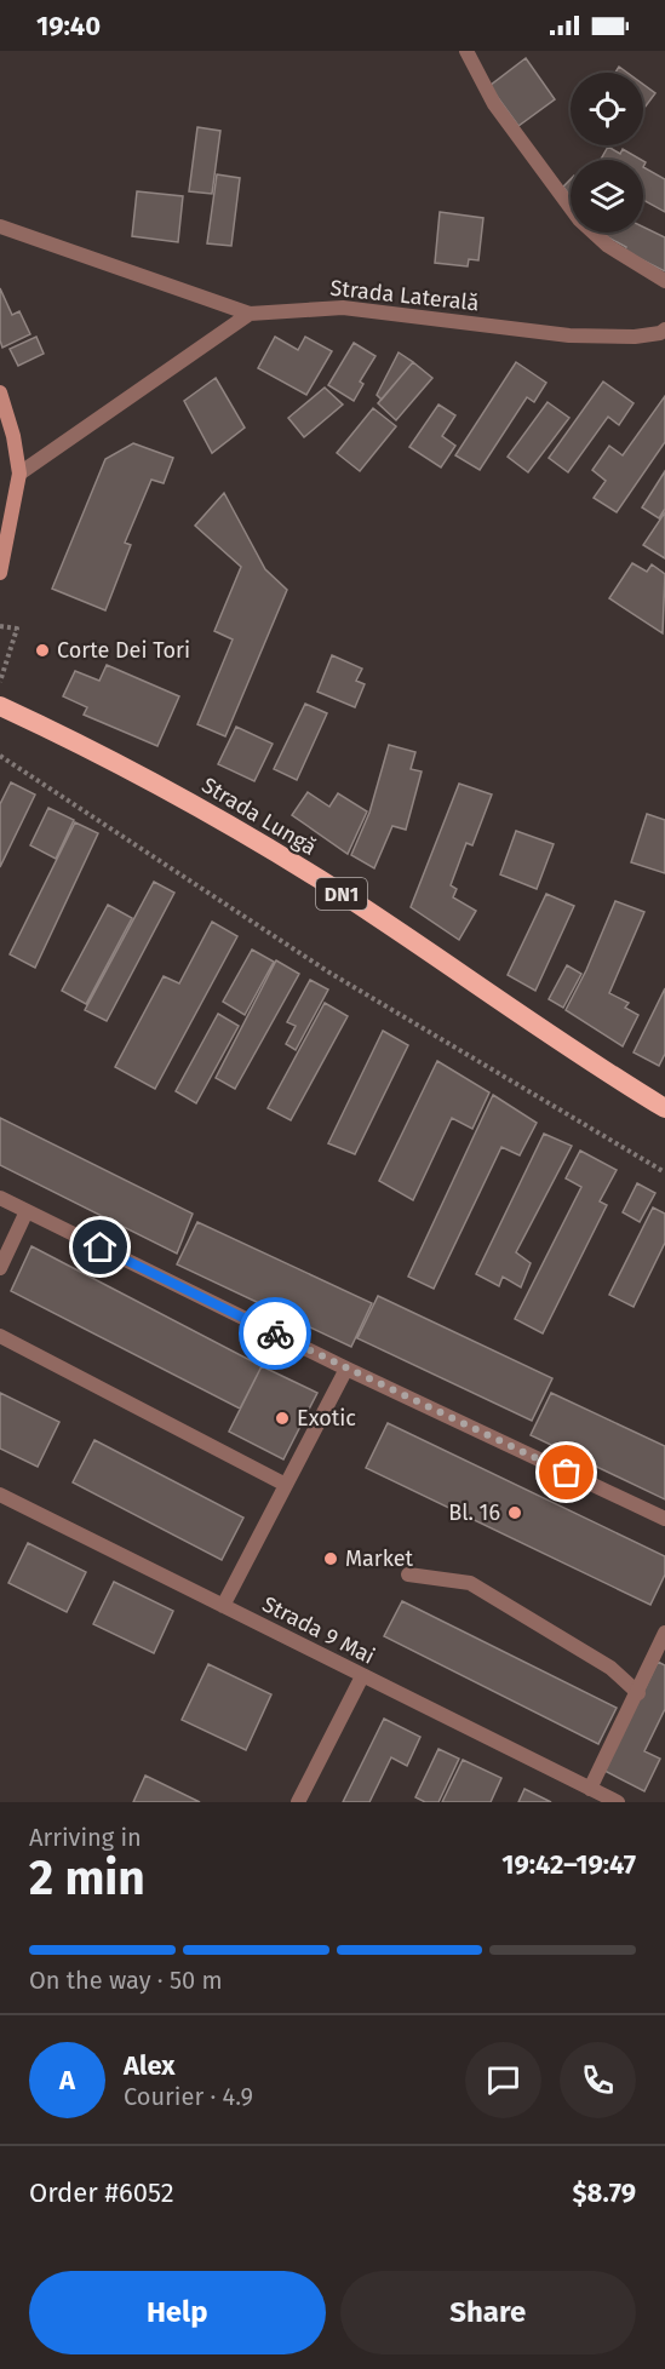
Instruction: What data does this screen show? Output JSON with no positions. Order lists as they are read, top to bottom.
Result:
{
  "streets": {
    "highway": ["Strada Lungă", "DN1"],
    "street": ["Strada Laterală", "Strada 9 Mai"]
  },
  "places": [
    "Corte Dei Tori",
    "Exotic",
    "Bl. 16",
    "Market"
  ],
  "page": {
    "status": "19:40",
    "heading": ["2 min", "Arriving in", "19:42–19:47"],
    "panel": [
      "Alex",
      "Courier · 4.9",
      "Order #6052",
      "$8.79"
    ],
    "bar": "On the way · 50 m",
    "round": "A",
    "buttons": ["Help", "Share"]
  }
}
